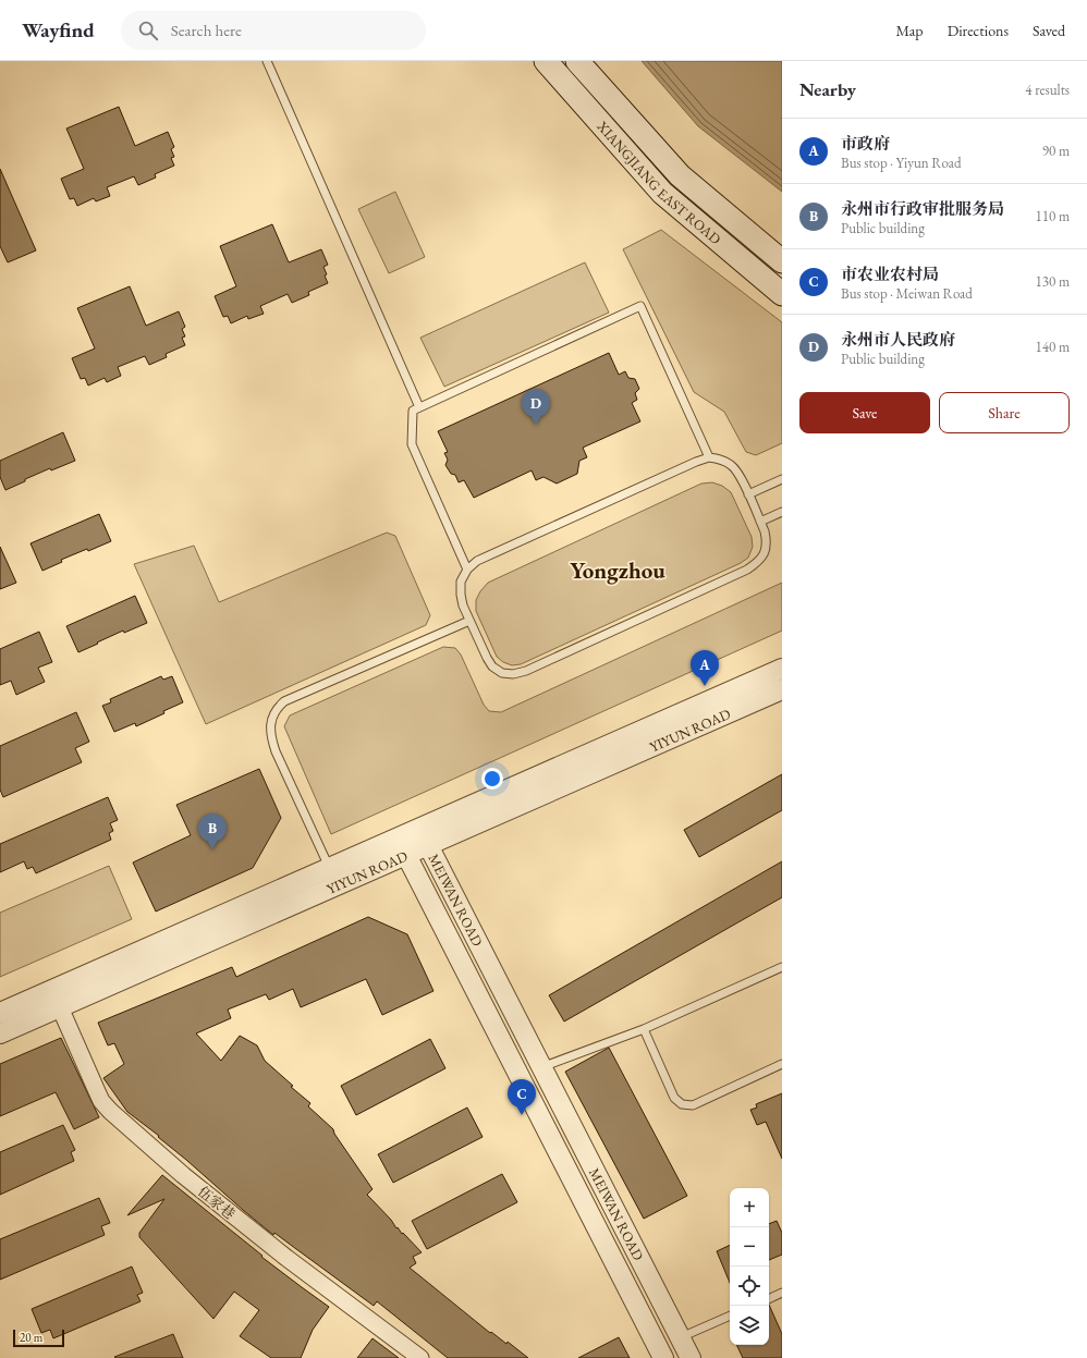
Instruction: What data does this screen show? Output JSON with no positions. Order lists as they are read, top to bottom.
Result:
{
  "streets": {
    "main road": ["XIANGJIANG EAST ROAD"],
    "street": ["YIYUN ROAD", "MEIWAN ROAD", "伍家巷"]
  },
  "crossings": [
    ["YIYUN ROAD", "MEIWAN ROAD"],
    ["YIYUN ROAD", "伍家巷"]
  ],
  "districts": ["Yongzhou"],
  "scale_bar": "20 m",
  "page": {
    "header": "Wayfind",
    "search": "Search here",
    "nav": ["Map", "Directions", "Saved"],
    "heading": ["Nearby", "4 results"],
    "list": [
      {
        "mark": "A",
        "name": "市政府",
        "note": "Bus stop · Yiyun Road",
        "value": "90 m"
      },
      {
        "mark": "B",
        "name": "永州市行政审批服务局",
        "note": "Public building",
        "value": "110 m"
      },
      {
        "mark": "C",
        "name": "市农业农村局",
        "note": "Bus stop · Meiwan Road",
        "value": "130 m"
      },
      {
        "mark": "D",
        "name": "永州市人民政府",
        "note": "Public building",
        "value": "140 m"
      }
    ],
    "buttons": ["Save", "Share"],
    "pins": [
      "D",
      "A",
      "B",
      "C"
    ],
    "map_buttons": ["+", "−"],
    "scale": "20 m"
  }
}
